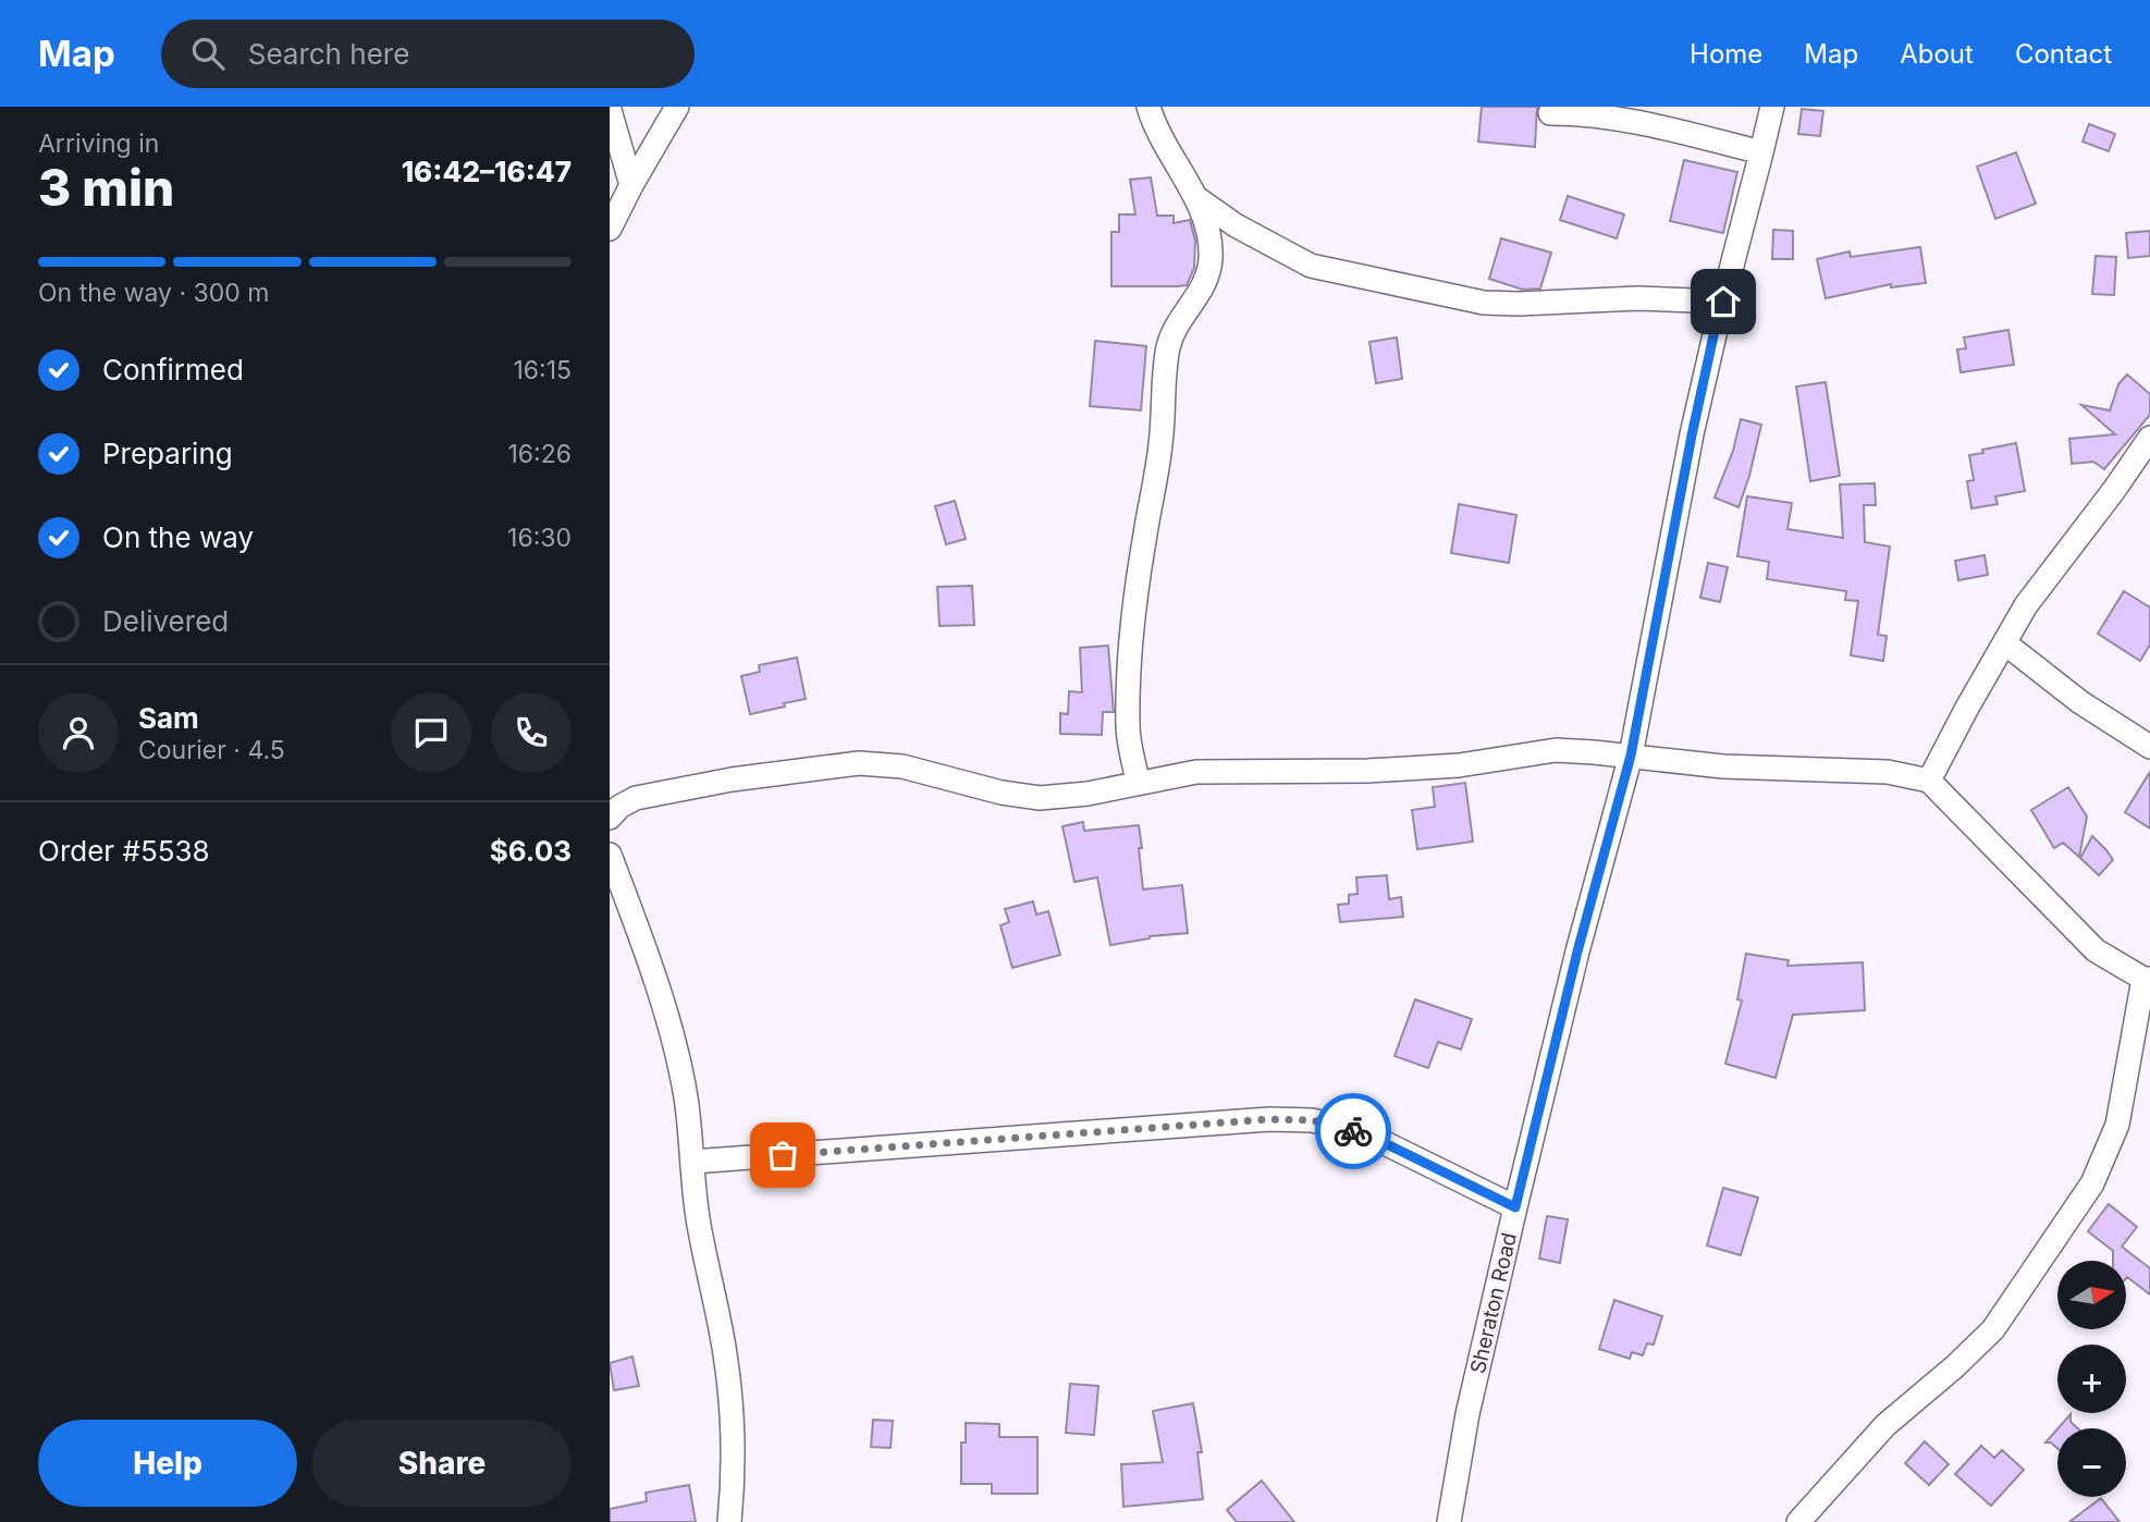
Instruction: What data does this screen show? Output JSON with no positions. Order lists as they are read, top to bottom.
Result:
{
  "streets": {
    "street": ["Sheraton Road"]
  },
  "north": "right",
  "page": {
    "header": "Map",
    "search": "Search here",
    "nav": [
      "Home",
      "Map",
      "About",
      "Contact"
    ],
    "heading": ["3 min", "Arriving in", "16:42–16:47"],
    "panel": [
      "Sam",
      "Courier · 4.5",
      "Order #5538",
      "$6.03"
    ],
    "bar": "On the way · 300 m",
    "list": [
      ["Confirmed", "16:15"],
      ["Preparing", "16:26"],
      ["On the way", "16:30"],
      "Delivered"
    ],
    "map_buttons": ["+", "−"],
    "buttons": ["Help", "Share"]
  }
}
